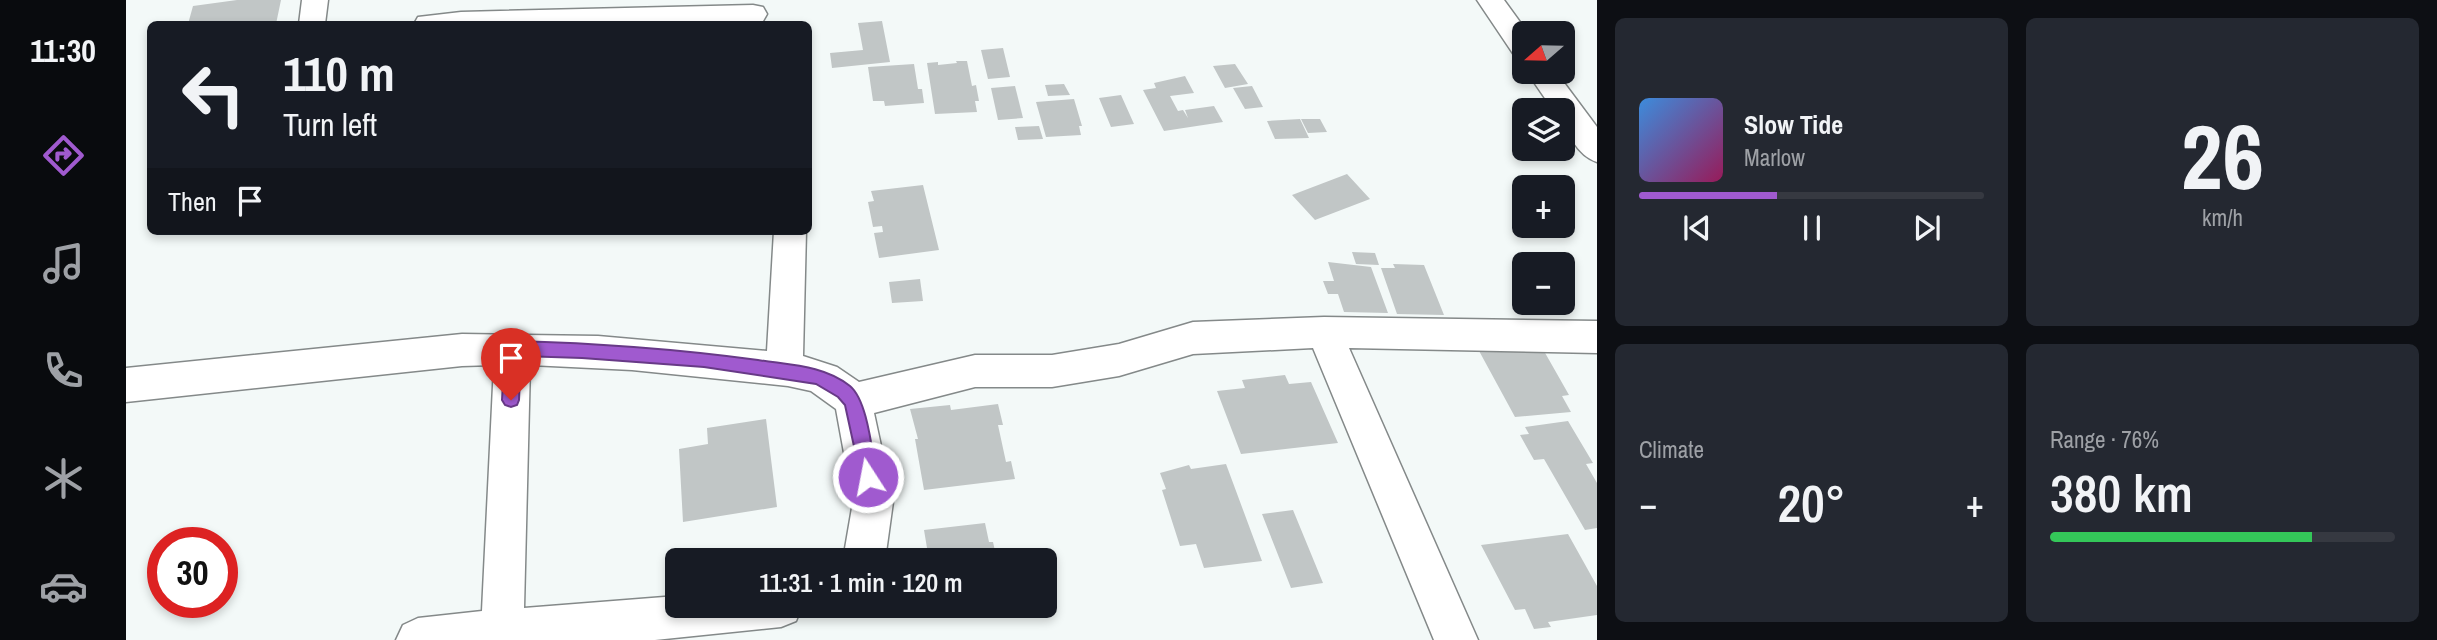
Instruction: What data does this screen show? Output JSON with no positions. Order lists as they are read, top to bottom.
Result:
{
  "north": "left",
  "page": {
    "tabs": "11:30",
    "tile": [
      ["26", "km/h"],
      "Climate",
      ["Range · 76%", "380 km"]
    ],
    "map_buttons": ["+", "−"],
    "turn": ["110 m", "Turn left"],
    "song": ["Slow Tide", "Marlow"],
    "then": "Then",
    "heat": ["−", "20°", "+"],
    "limit": "30",
    "trip": "11:31 · 1 min · 120 m"
  }
}
